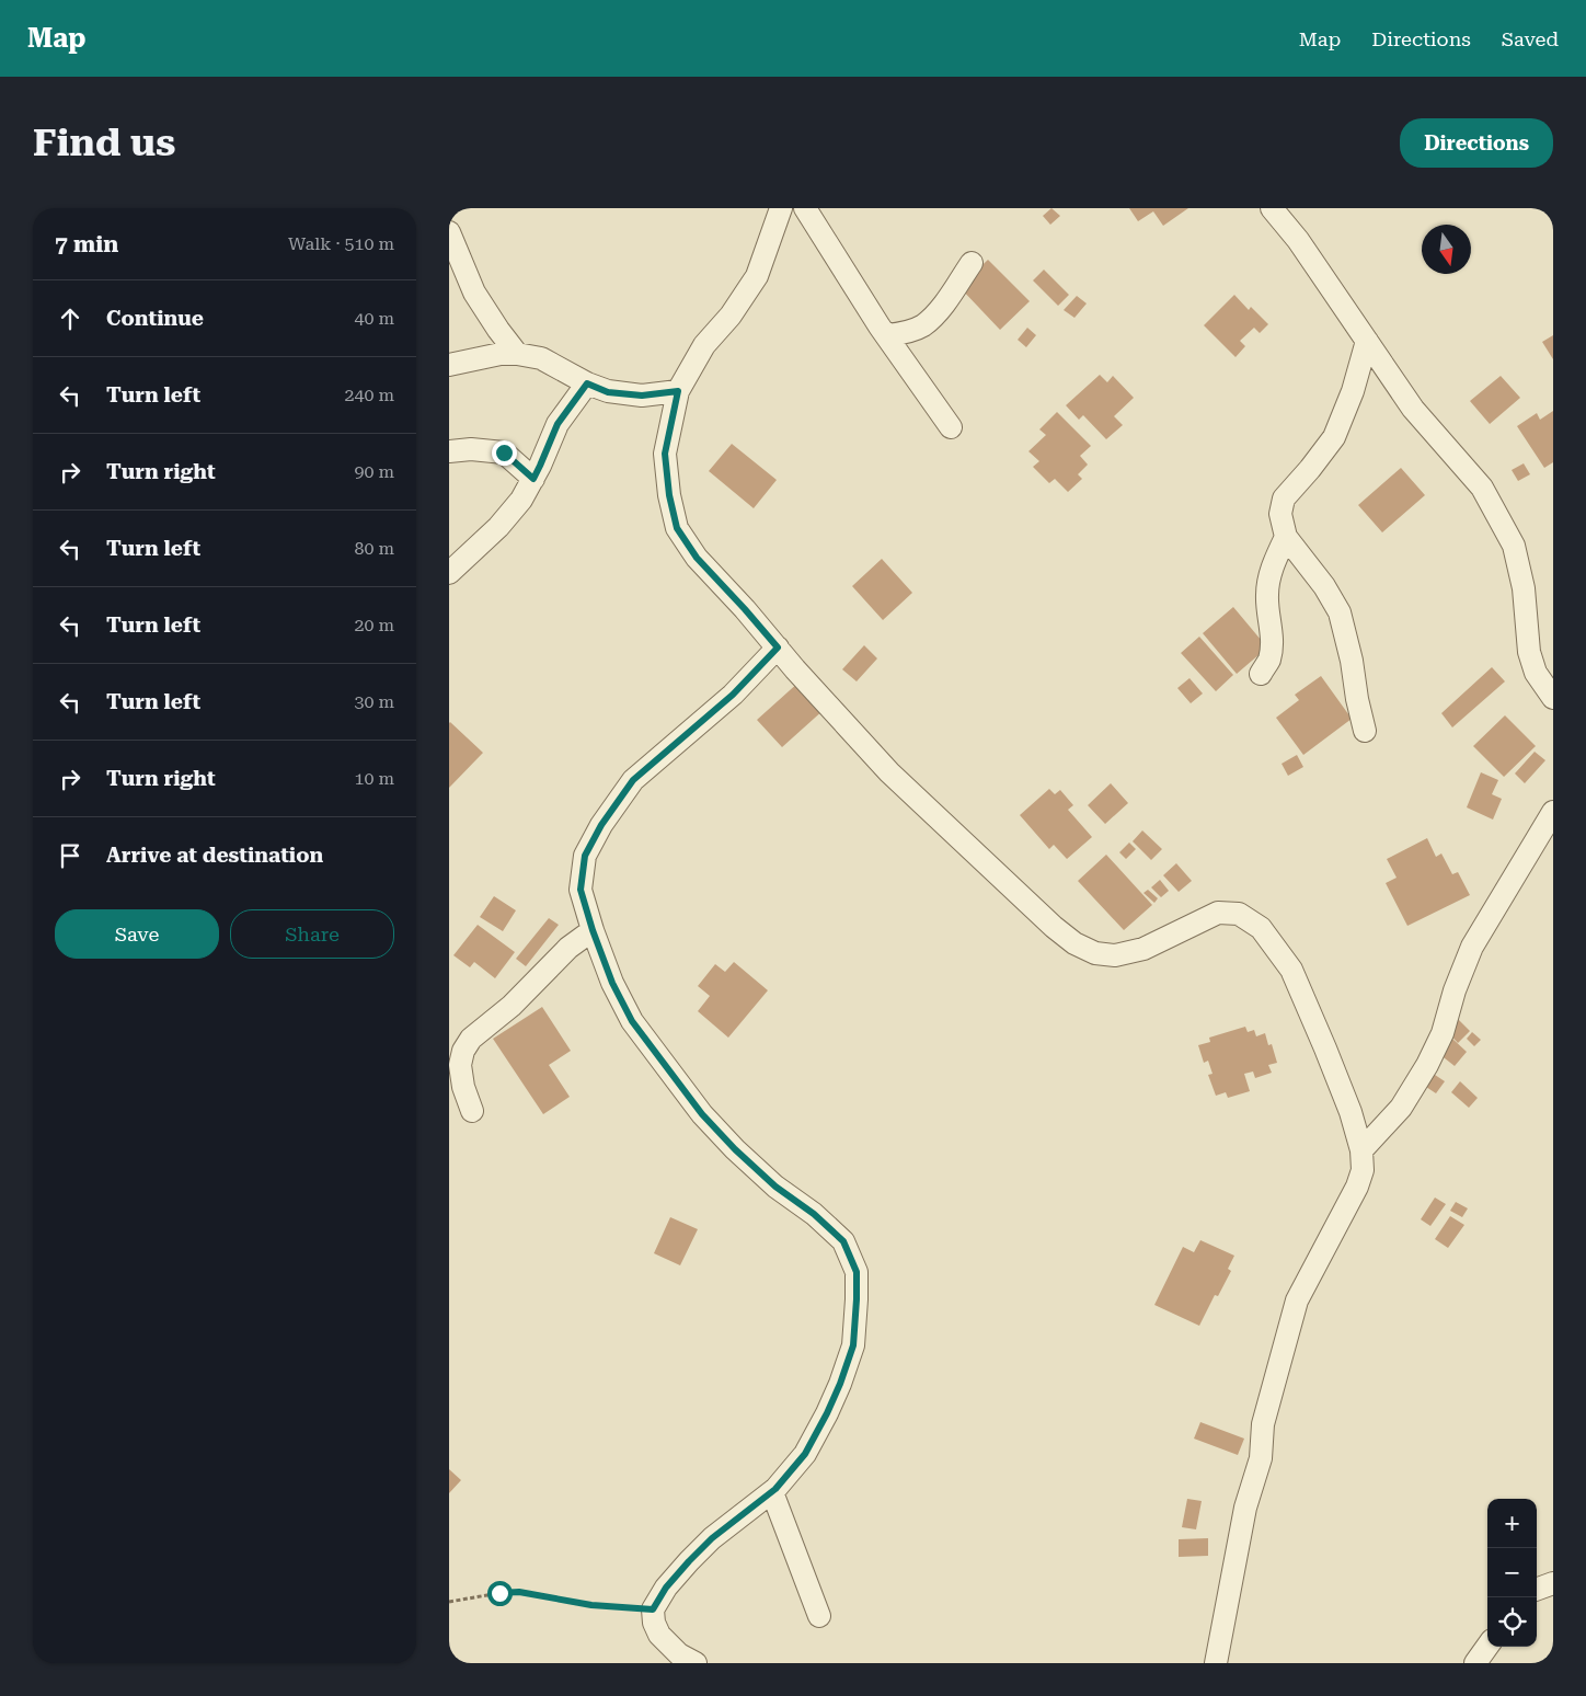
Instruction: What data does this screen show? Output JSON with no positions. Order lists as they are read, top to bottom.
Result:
{
  "north": "bottom",
  "page": {
    "header": "Map",
    "nav": ["Map", "Directions", "Saved"],
    "buttons": [
      "Directions",
      ["Save", "Share"]
    ],
    "title": "Find us",
    "heading": ["7 min", "Walk · 510 m"],
    "list": [
      ["Continue", "40 m"],
      ["Turn left", "240 m"],
      ["Turn right", "90 m"],
      ["Turn left", "80 m"],
      ["Turn left", "20 m"],
      ["Turn left", "30 m"],
      ["Turn right", "10 m"],
      "Arrive at destination"
    ],
    "map_buttons": ["+", "−"]
  }
}
